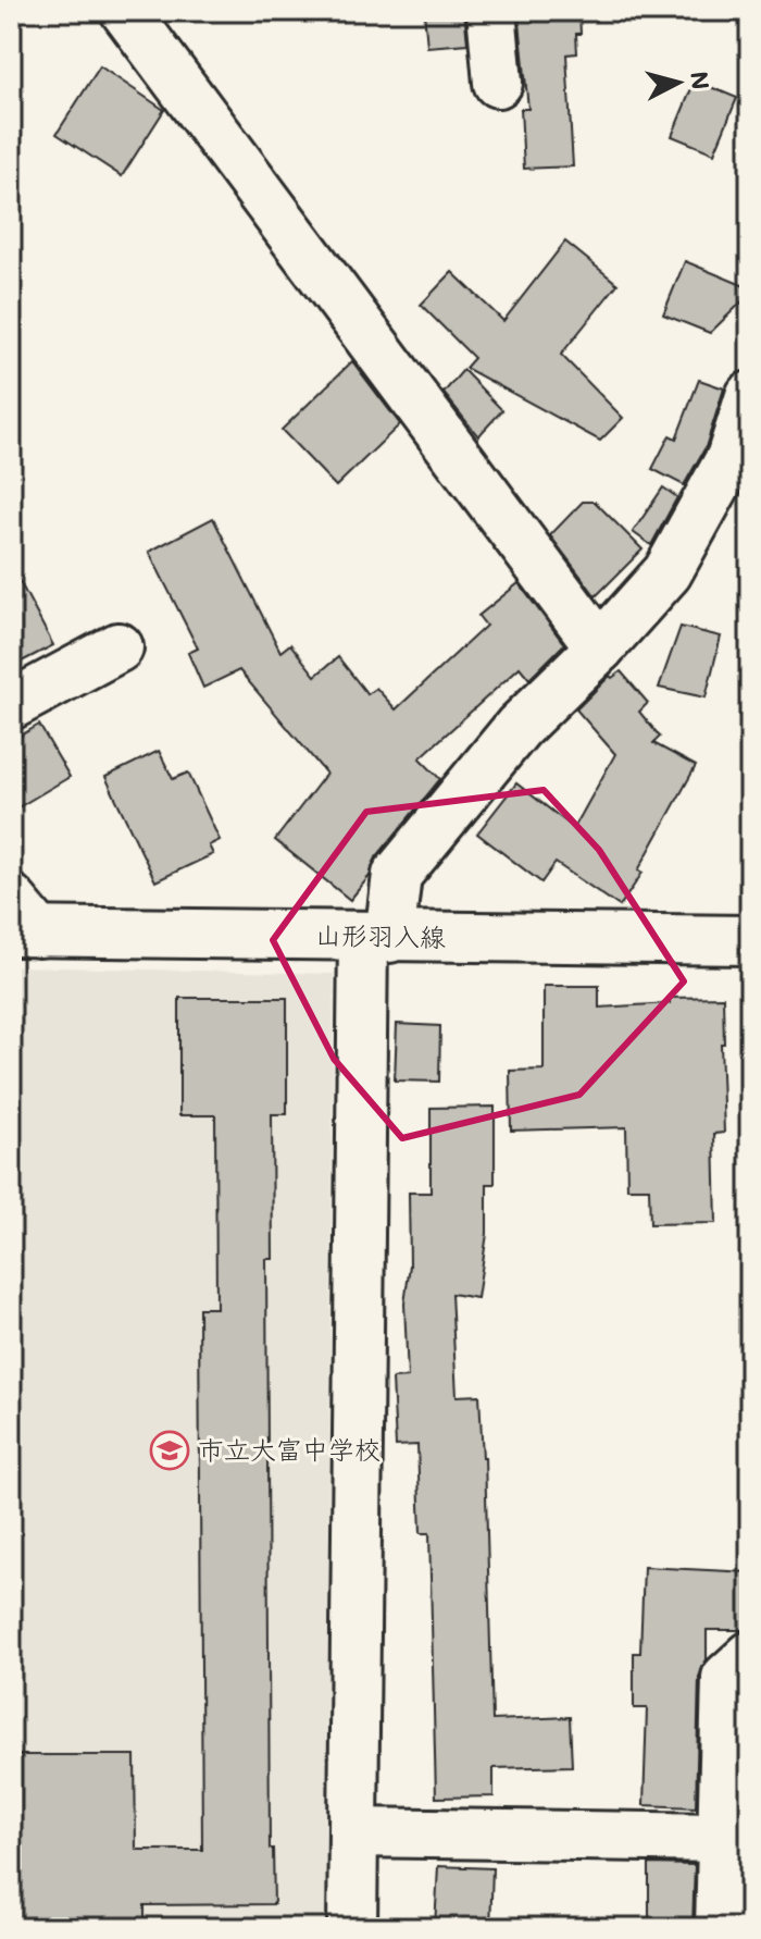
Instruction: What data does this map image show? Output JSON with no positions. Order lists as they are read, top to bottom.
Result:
{
  "streets": {
    "main road": ["山形羽入線"]
  },
  "places": {
    "school or university": ["市立大富中学校"]
  },
  "north": "right"
}
